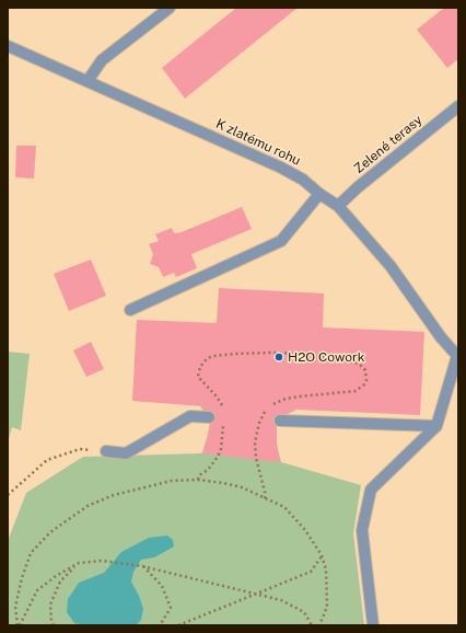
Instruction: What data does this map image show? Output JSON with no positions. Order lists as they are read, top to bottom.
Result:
{
  "streets": {
    "street": ["K zlatému rohu", "Zelené terasy"]
  },
  "crossings": [
    ["K zlatému rohu", "Zelené terasy"]
  ],
  "places": ["H2O Cowork"]
}
